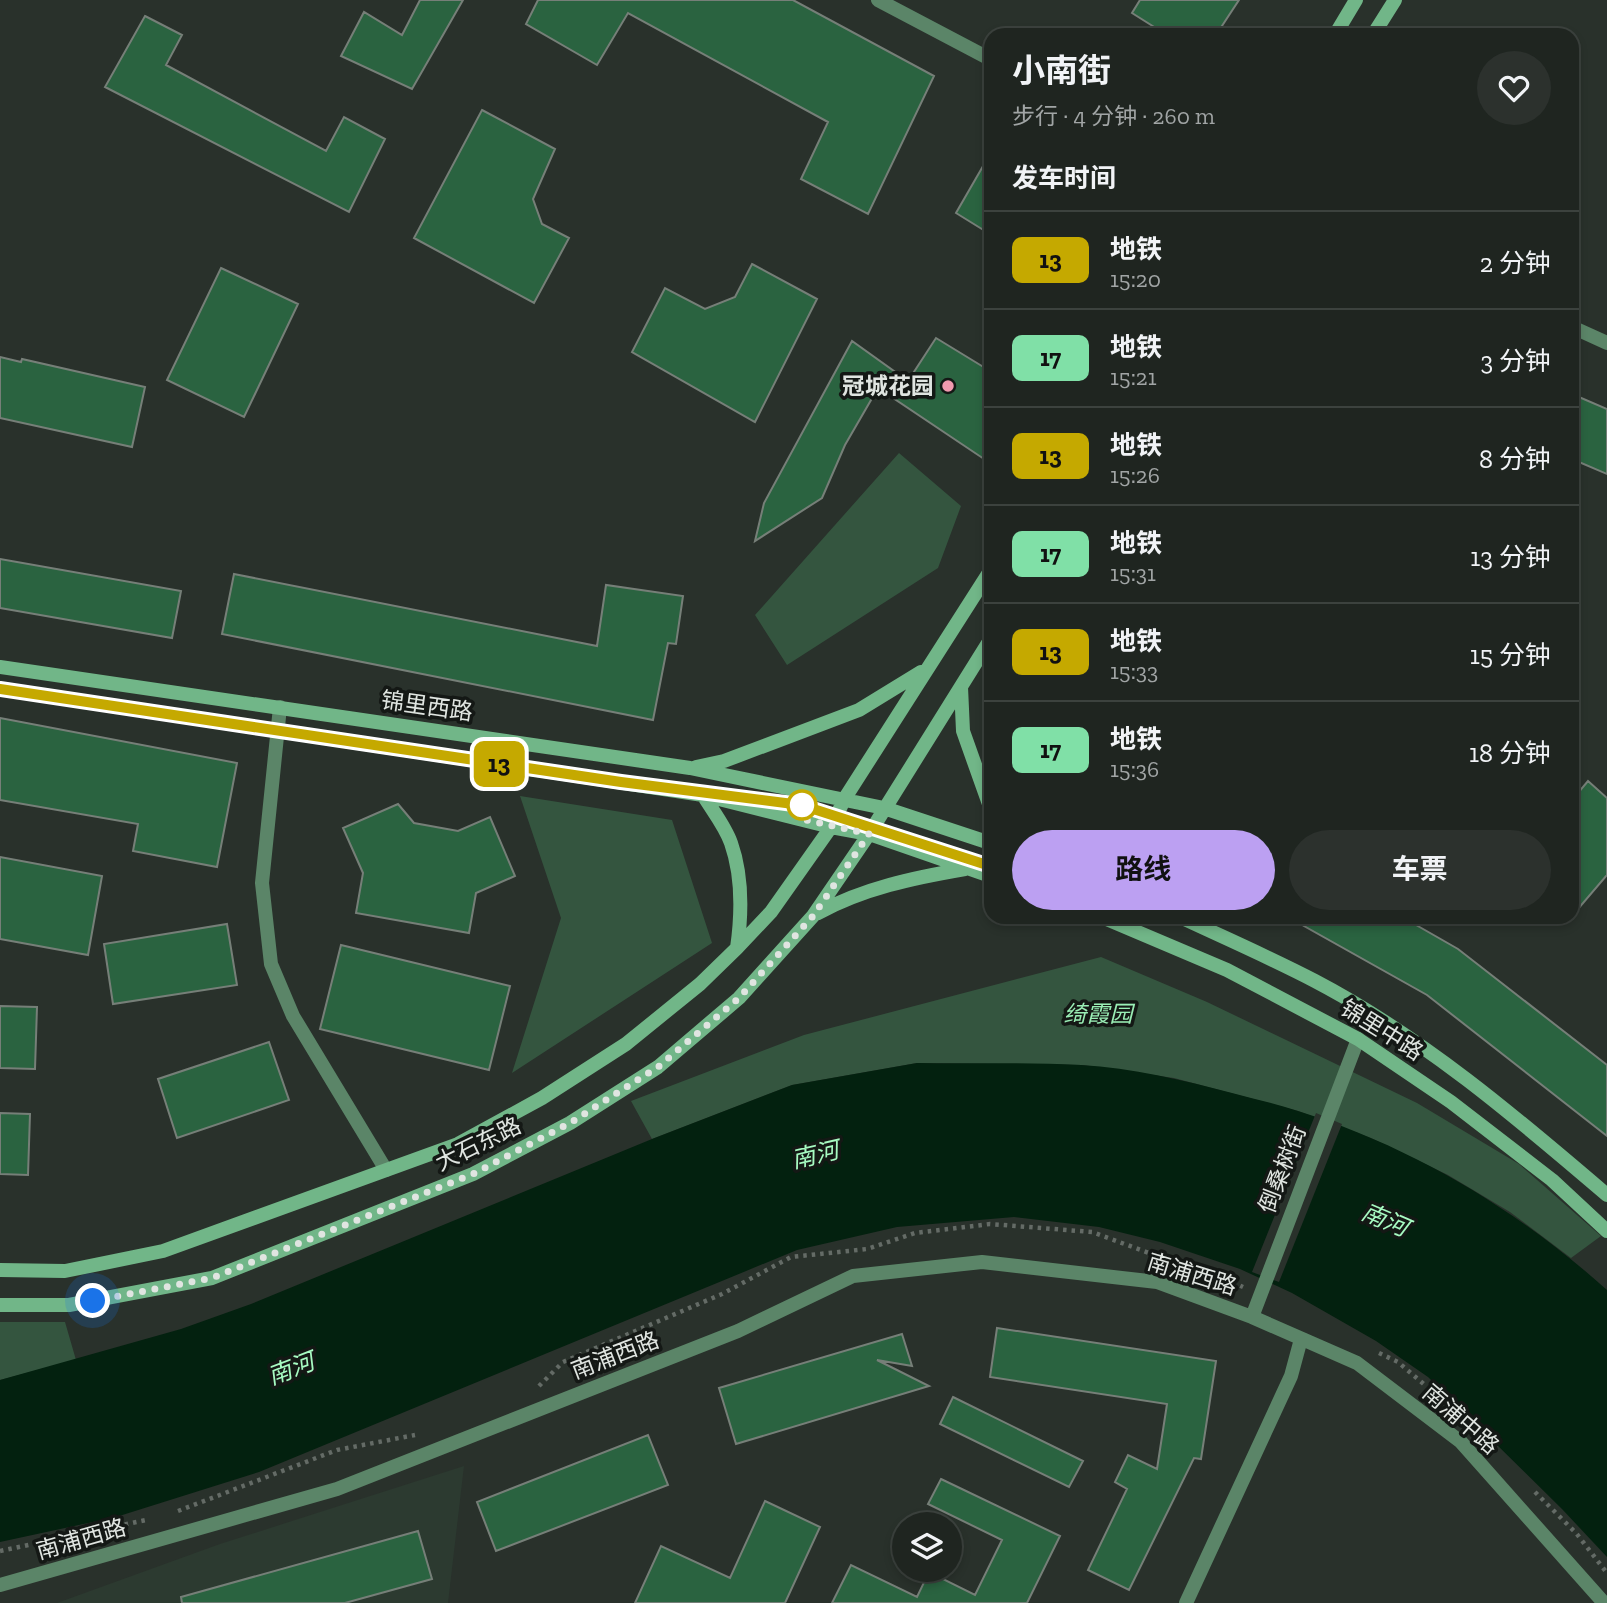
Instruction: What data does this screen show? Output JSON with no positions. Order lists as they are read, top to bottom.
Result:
{
  "streets": {
    "main road": ["锦里西路", "锦里中路", "大石东路"],
    "street": ["倒桑树街", "南浦西路", "南浦中路"]
  },
  "crossings": [
    ["锦里西路", "大石东路"],
    ["锦里中路", "倒桑树街"],
    ["倒桑树街", "南浦西路"],
    ["倒桑树街", "南浦中路"],
    ["南浦西路", "南浦中路"]
  ],
  "water": ["南河"],
  "parks": ["绮霞园"],
  "places": ["冠城花园"],
  "lines": ["metro line 13"],
  "page": {
    "on_map": "13",
    "heading": [
      ["小南街", "步行 · 4 分钟 · 260 m"],
      "发车时间"
    ],
    "list": [
      {
        "mark": "13",
        "name": "地铁",
        "note": "15:20",
        "value": "2 分钟"
      },
      {
        "mark": "17",
        "name": "地铁",
        "note": "15:21",
        "value": "3 分钟"
      },
      {
        "mark": "13",
        "name": "地铁",
        "note": "15:26",
        "value": "8 分钟"
      },
      {
        "mark": "17",
        "name": "地铁",
        "note": "15:31",
        "value": "13 分钟"
      },
      {
        "mark": "13",
        "name": "地铁",
        "note": "15:33",
        "value": "15 分钟"
      },
      {
        "mark": "17",
        "name": "地铁",
        "note": "15:36",
        "value": "18 分钟"
      }
    ],
    "buttons": ["路线", "车票"]
  }
}
